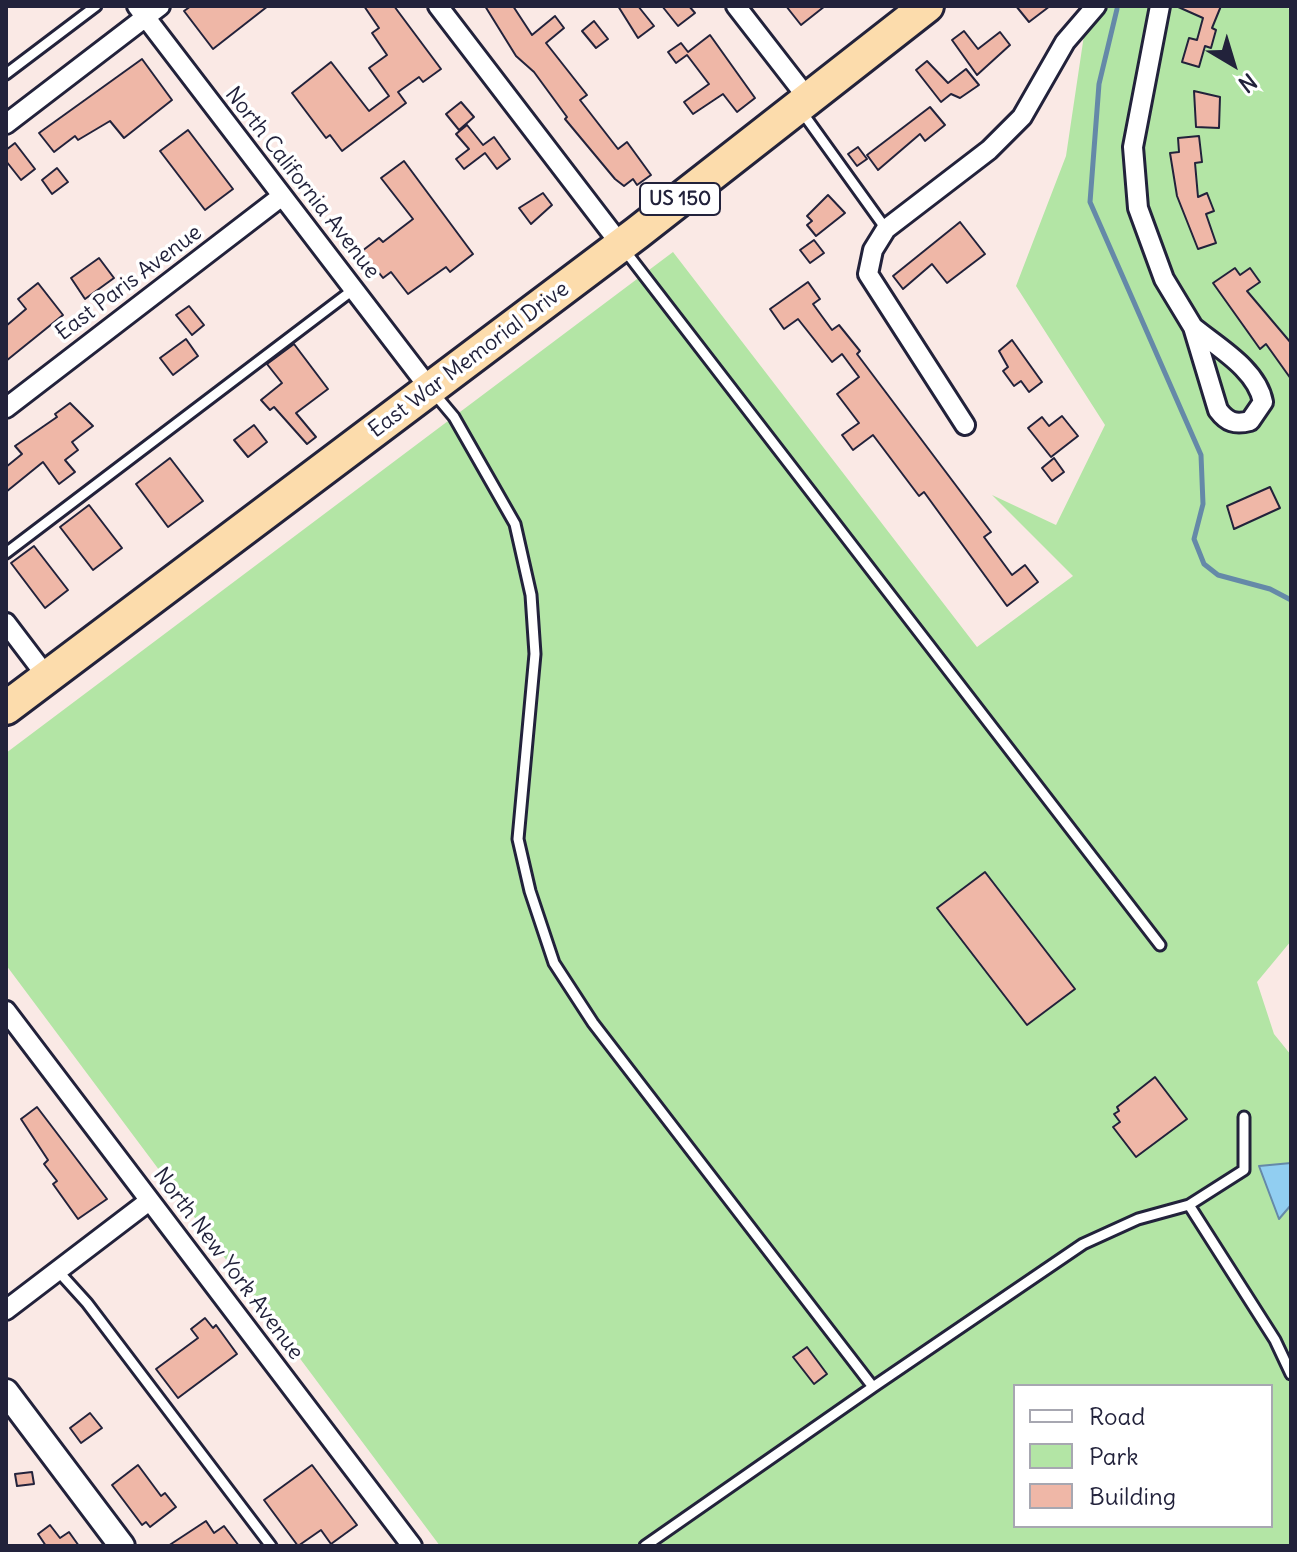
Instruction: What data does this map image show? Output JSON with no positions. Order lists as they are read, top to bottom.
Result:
{
  "streets": {
    "highway": ["US 150", "East War Memorial Drive"],
    "street": ["North California Avenue", "East Paris Avenue", "North New York Avenue"]
  },
  "crossings": [
    ["North California Avenue", "East Paris Avenue"],
    ["North California Avenue", "East War Memorial Drive"]
  ],
  "legend": ["Road", "Park", "Building"],
  "north": "bottom right"
}
